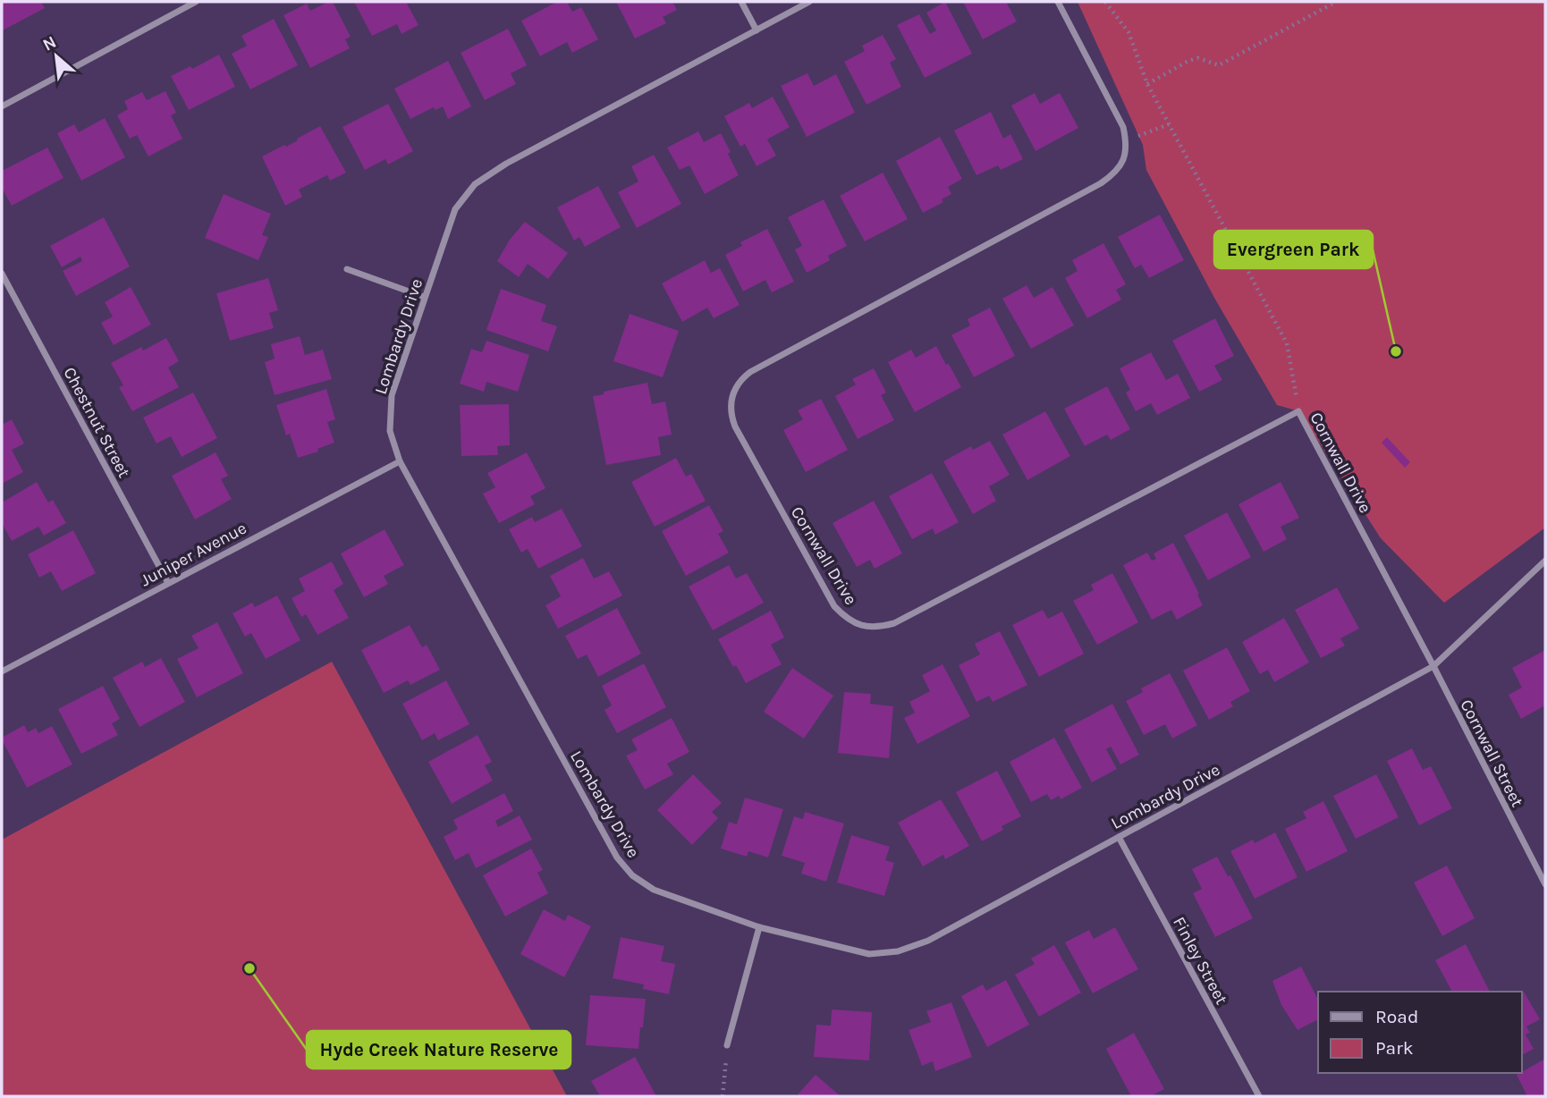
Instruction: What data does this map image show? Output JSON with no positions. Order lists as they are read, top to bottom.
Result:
{
  "streets": {
    "street": [
      "Lombardy Drive",
      "Chestnut Street",
      "Cornwall Drive",
      "Juniper Avenue",
      "Cornwall Street",
      "Finley Street"
    ]
  },
  "crossings": [
    ["Lombardy Drive", "Cornwall Drive"],
    ["Lombardy Drive", "Juniper Avenue"],
    ["Lombardy Drive", "Cornwall Street"],
    ["Lombardy Drive", "Finley Street"],
    ["Chestnut Street", "Juniper Avenue"],
    ["Cornwall Drive", "Cornwall Street"]
  ],
  "places": ["Evergreen Park", "Hyde Creek Nature Reserve"],
  "legend": ["Road", "Park"],
  "north": "top left"
}
